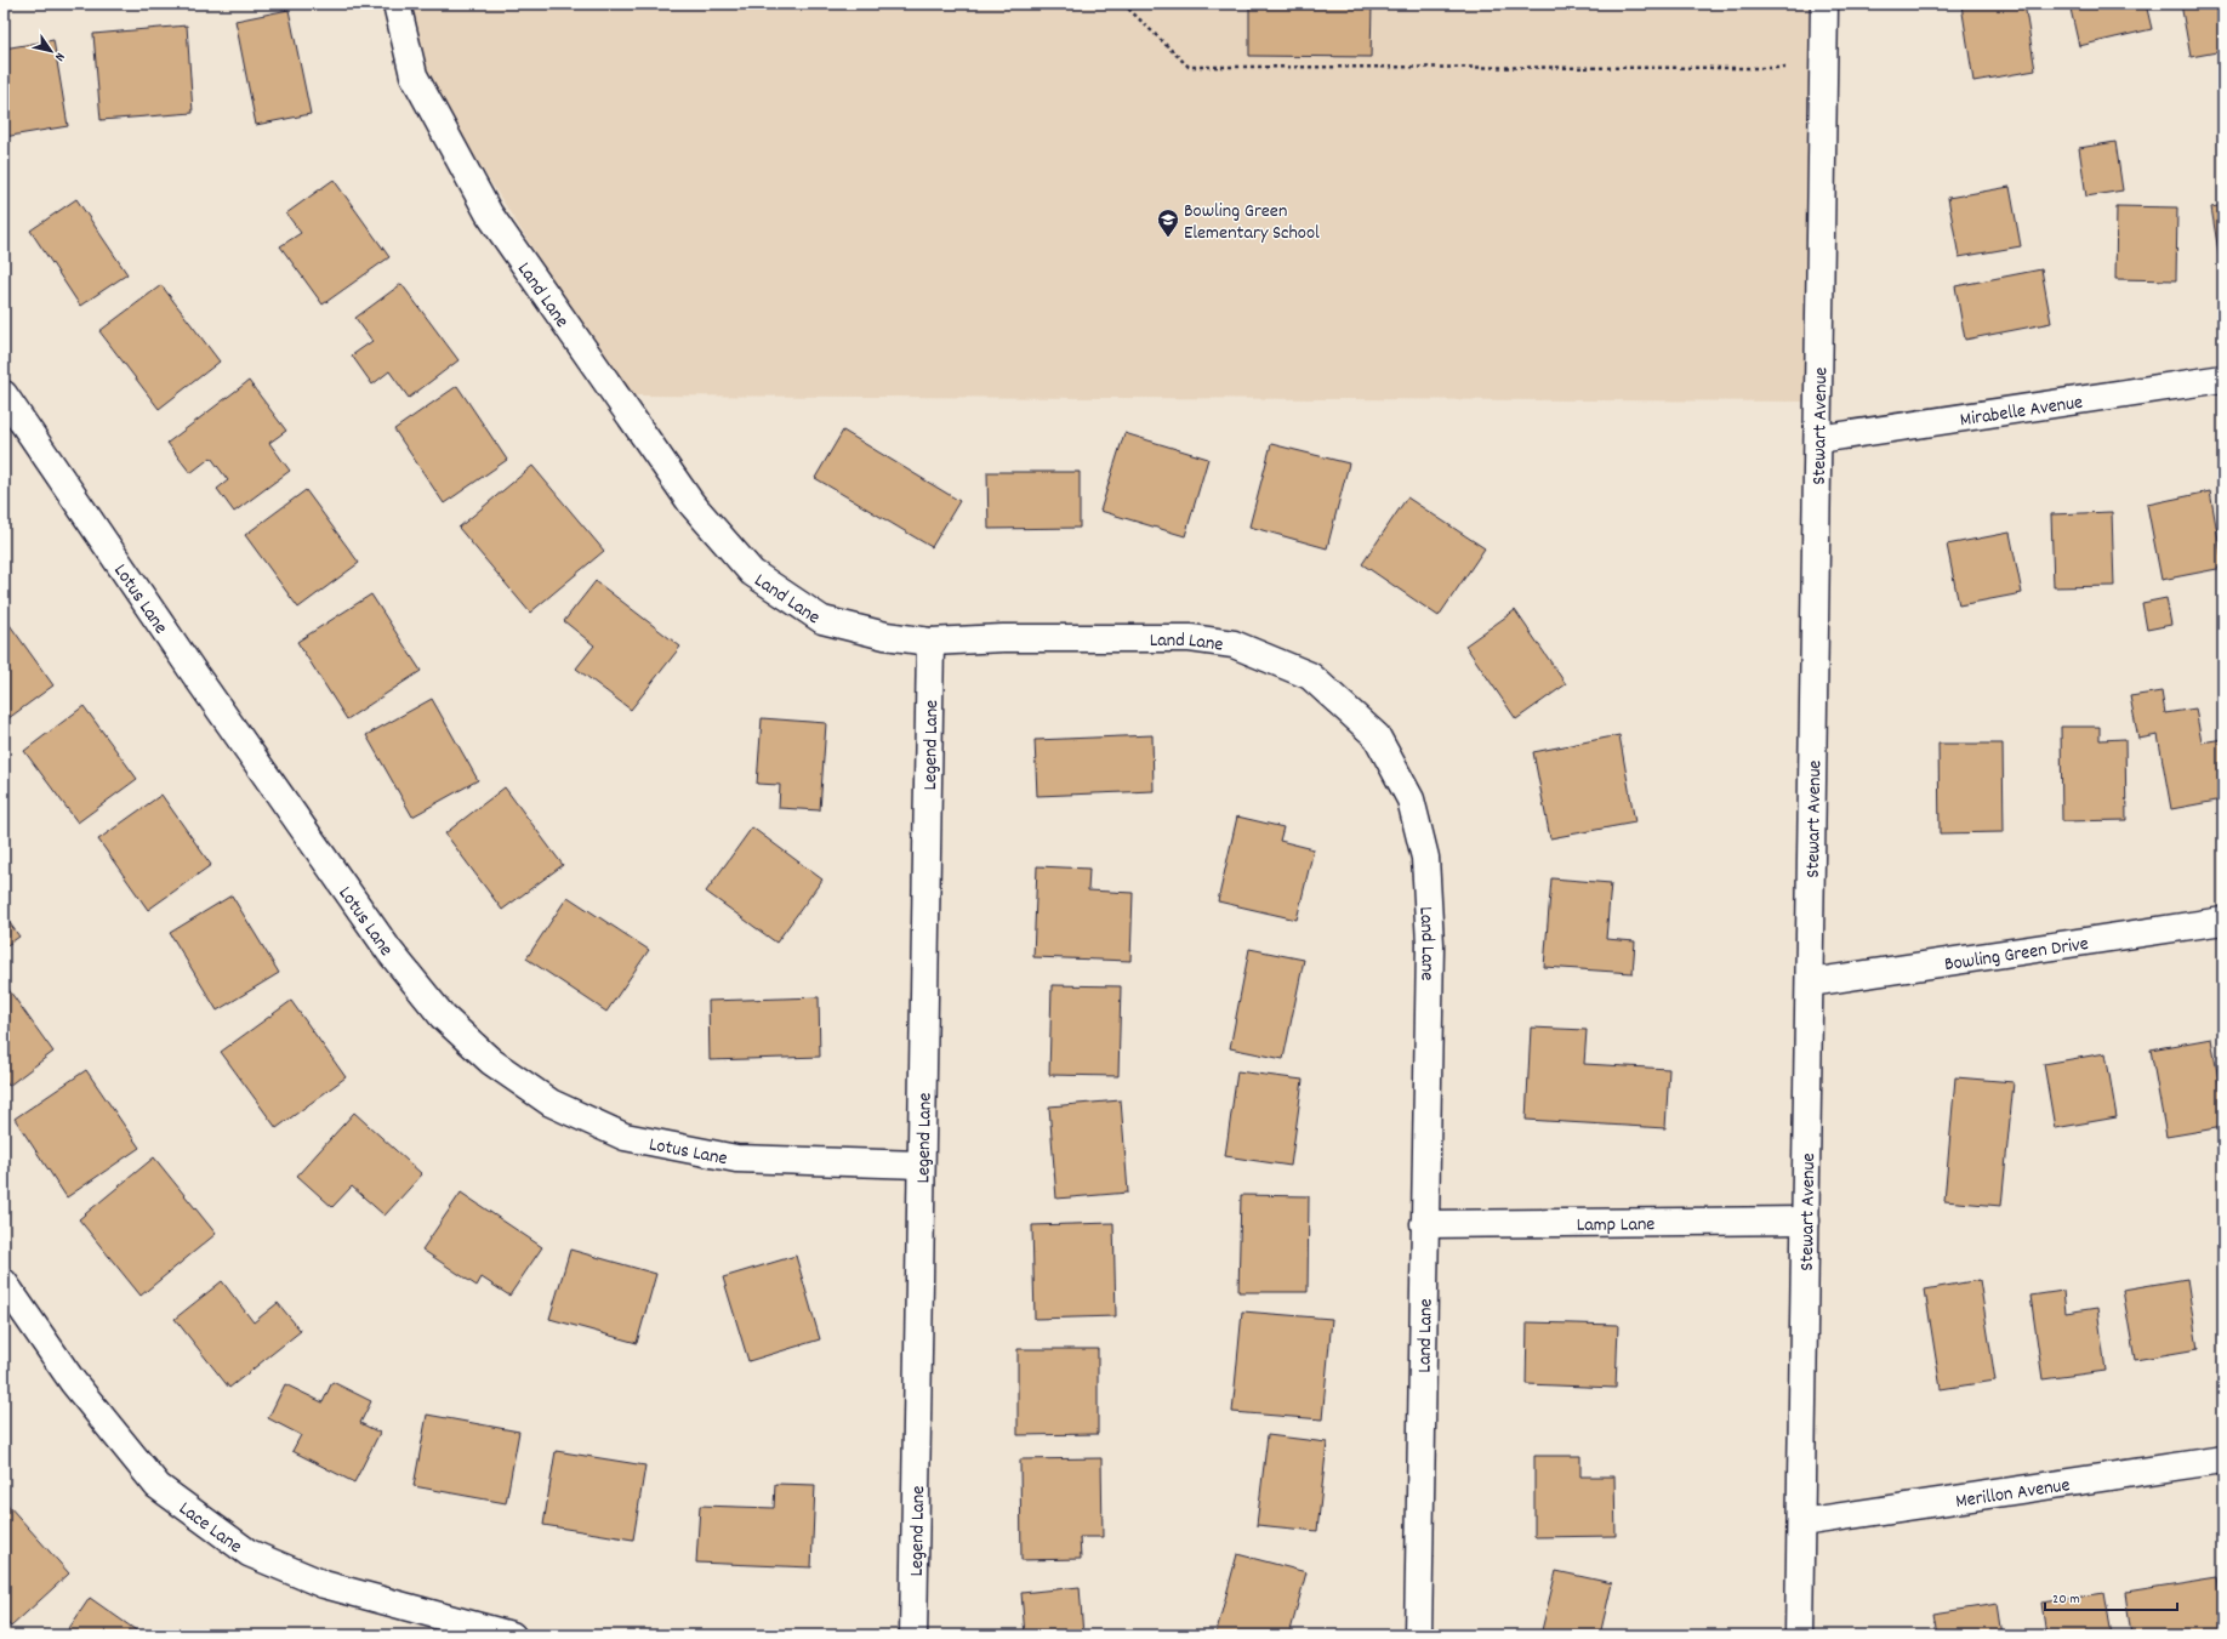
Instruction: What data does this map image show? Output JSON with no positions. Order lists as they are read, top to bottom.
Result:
{
  "streets": {
    "street": [
      "Land Lane",
      "Mirabelle Avenue",
      "Stewart Avenue",
      "Lotus Lane",
      "Legend Lane",
      "Bowling Green Drive",
      "Lamp Lane",
      "Merillon Avenue",
      "Lace Lane"
    ]
  },
  "crossings": [
    ["Land Lane", "Legend Lane"],
    ["Land Lane", "Lamp Lane"],
    ["Mirabelle Avenue", "Stewart Avenue"],
    ["Stewart Avenue", "Bowling Green Drive"],
    ["Stewart Avenue", "Lamp Lane"],
    ["Stewart Avenue", "Merillon Avenue"],
    ["Lotus Lane", "Legend Lane"]
  ],
  "places": {
    "school or university": ["Bowling Green Elementary School"]
  },
  "scale_bar": "20 m",
  "north": "bottom right"
}
